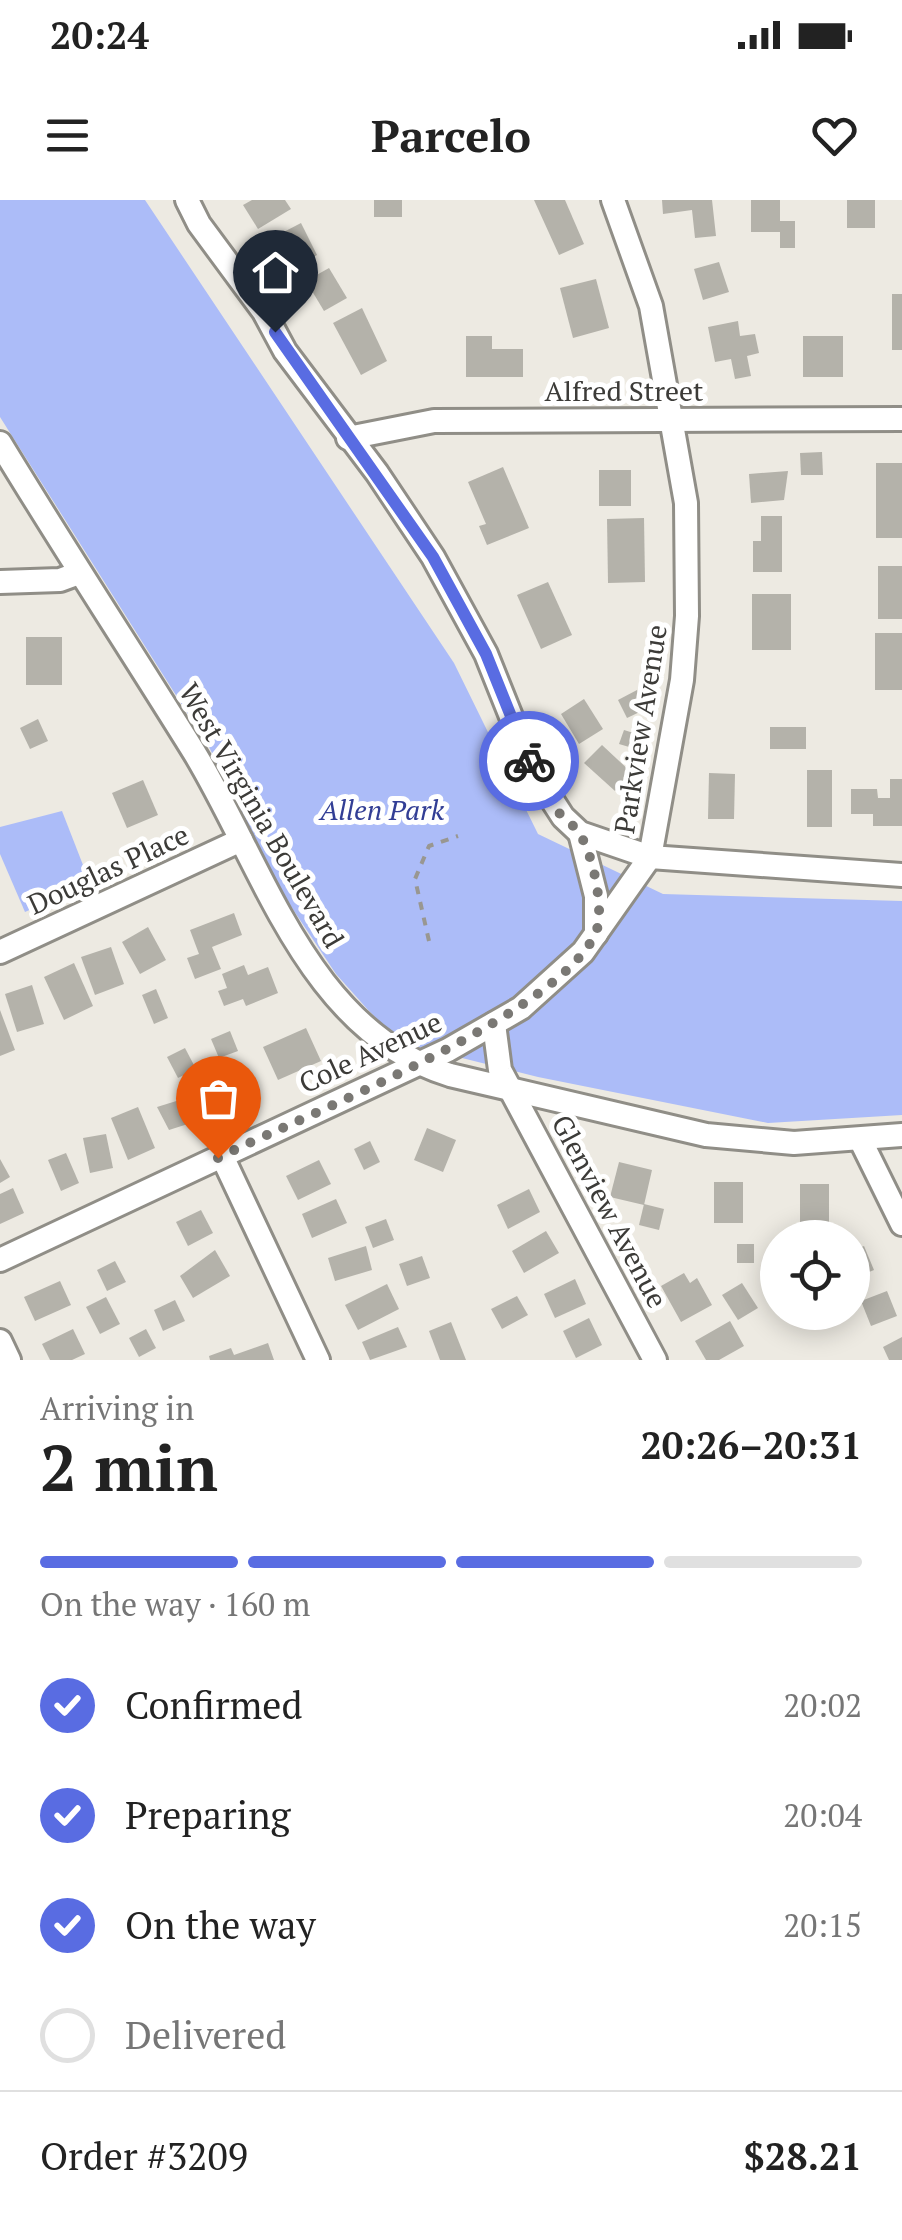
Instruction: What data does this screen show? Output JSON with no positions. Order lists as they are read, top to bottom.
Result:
{
  "streets": {
    "street": [
      "Alfred Street",
      "Parkview Avenue",
      "West Virginia Boulevard",
      "Douglas Place",
      "Cole Avenue",
      "Glenview Avenue"
    ]
  },
  "crossings": [
    ["Alfred Street", "Parkview Avenue"],
    ["Parkview Avenue", "Cole Avenue"],
    ["West Virginia Boulevard", "Douglas Place"],
    ["West Virginia Boulevard", "Cole Avenue"],
    ["West Virginia Boulevard", "Glenview Avenue"]
  ],
  "parks": ["Allen Park"],
  "page": {
    "status": "20:24",
    "header": "Parcelo",
    "heading": ["2 min", "Arriving in", "20:26–20:31"],
    "panel": ["Order #3209", "$28.21"],
    "bar": "On the way · 160 m",
    "list": [
      ["Confirmed", "20:02"],
      ["Preparing", "20:04"],
      ["On the way", "20:15"],
      "Delivered"
    ]
  }
}
